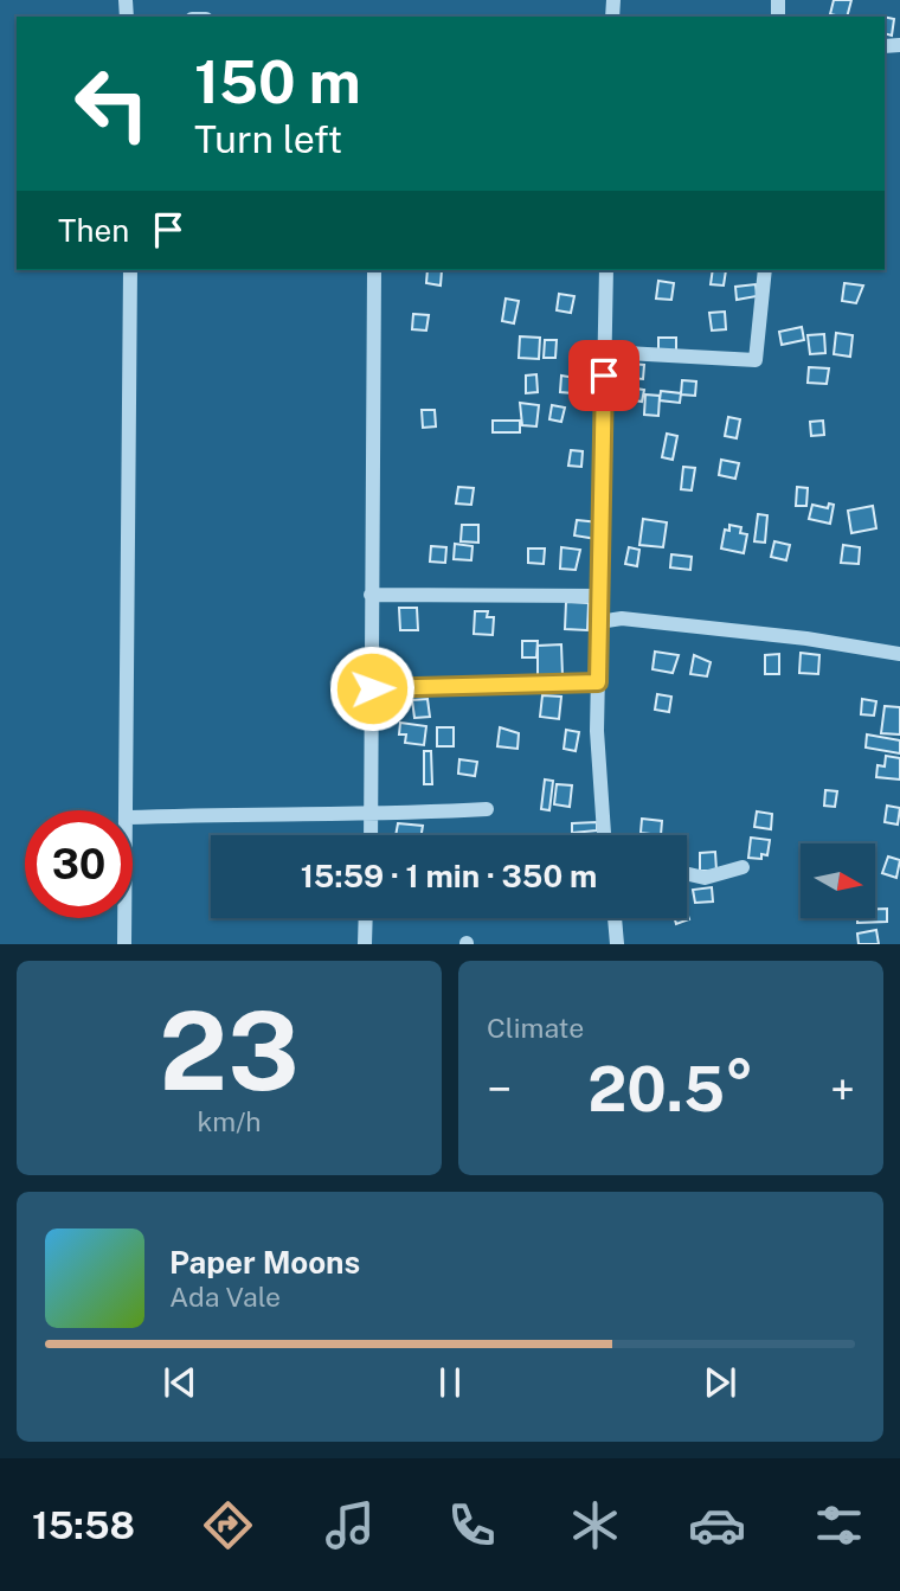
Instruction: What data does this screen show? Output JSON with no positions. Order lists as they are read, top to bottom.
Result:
{
  "north": "right",
  "page": {
    "turn": ["150 m", "Turn left"],
    "then": "Then",
    "limit": "30",
    "trip": "15:59 · 1 min · 350 m",
    "tile": [
      ["23", "km/h"],
      "Climate"
    ],
    "heat": ["−", "20.5°", "+"],
    "song": ["Paper Moons", "Ada Vale"],
    "tabs": "15:58"
  }
}
